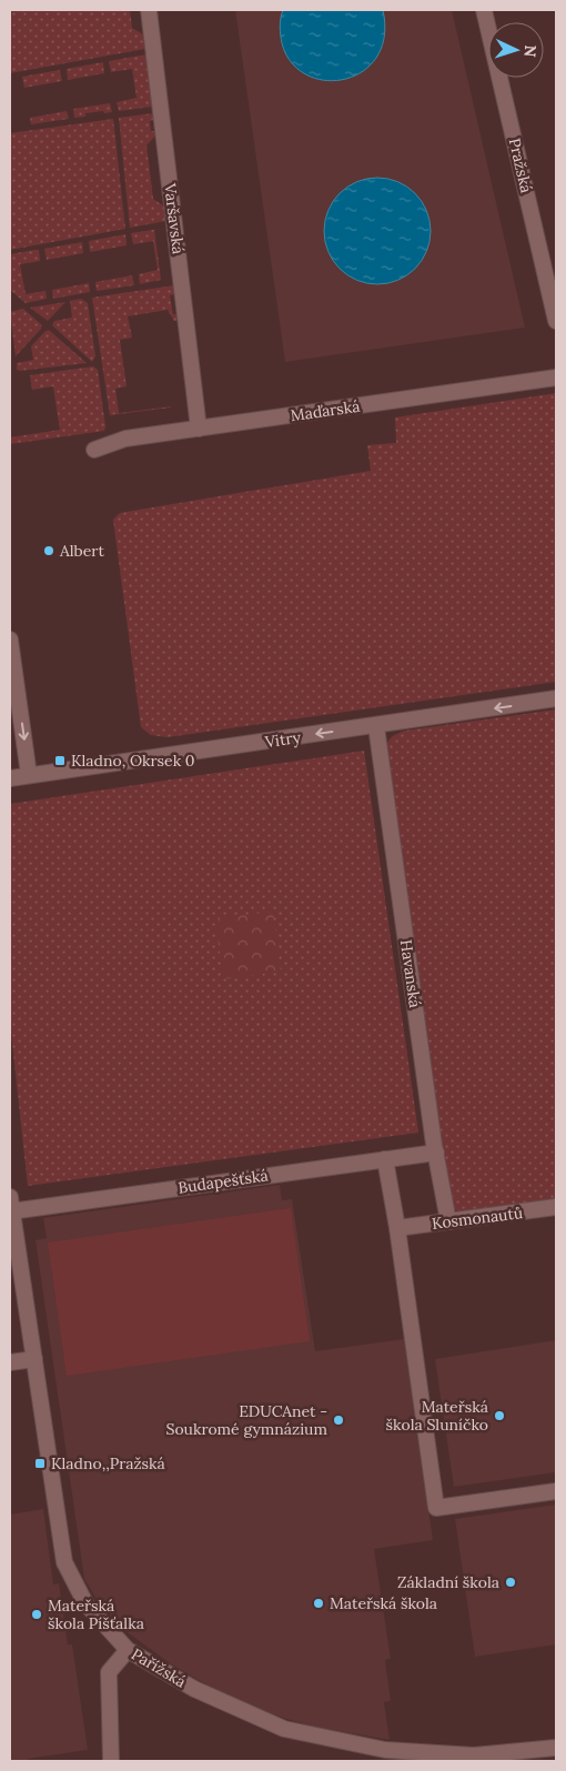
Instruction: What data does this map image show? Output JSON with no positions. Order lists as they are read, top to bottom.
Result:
{
  "streets": {
    "street": [
      "Pražská",
      "Varšavská",
      "Maďarská",
      "Vitry",
      "Havanská",
      "Budapešťská",
      "Kosmonautů",
      "Pařížská"
    ]
  },
  "crossings": [
    ["Varšavská", "Maďarská"],
    ["Vitry", "Havanská"],
    ["Havanská", "Budapešťská"],
    ["Havanská", "Kosmonautů"],
    ["Budapešťská", "Pařížská"]
  ],
  "one_way": ["Vitry"],
  "places": {
    "other": [
      "Albert",
      "Mateřská škola Sluníčko",
      "EDUCAnet - Soukromé gymnázium",
      "Základní škola",
      "Mateřská škola",
      "Mateřská škola Píšťalka"
    ],
    "transit": ["Kladno, Okrsek 0", "Kladno,,Pražská"]
  },
  "north": "right"
}
